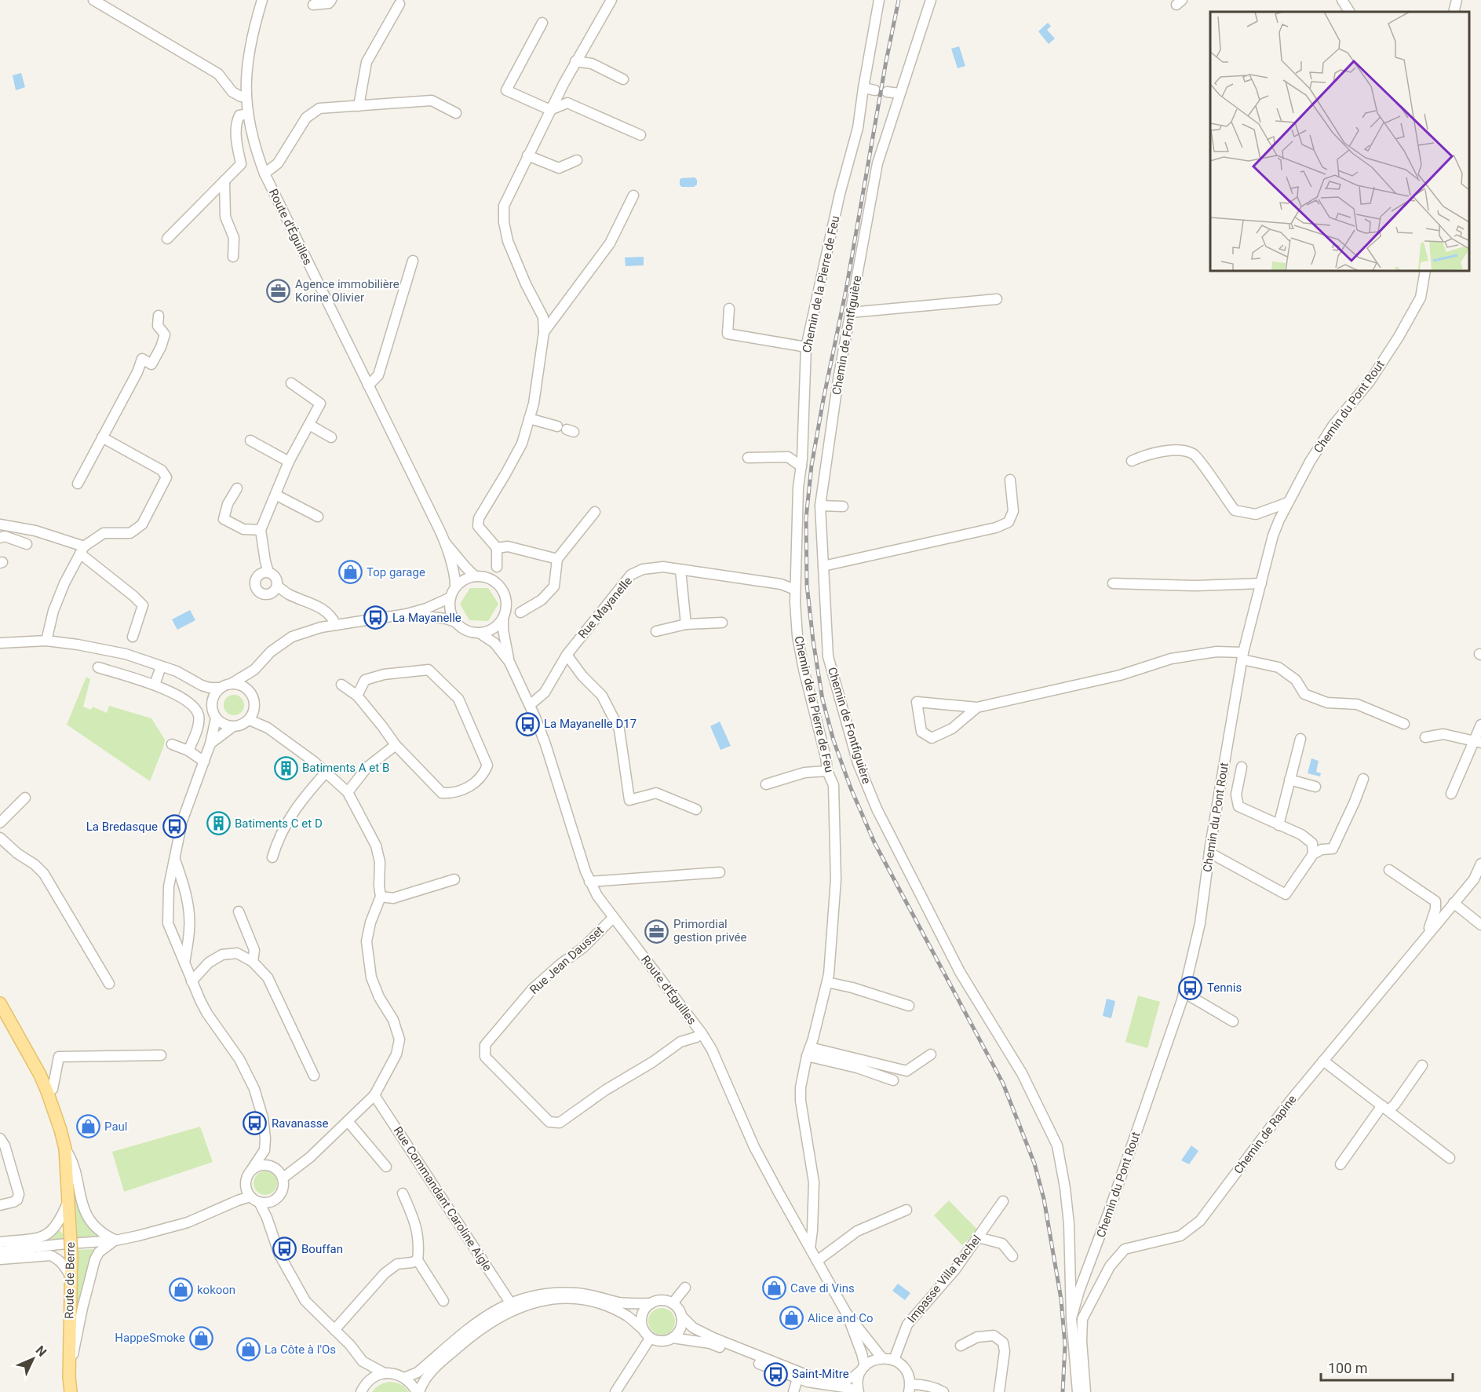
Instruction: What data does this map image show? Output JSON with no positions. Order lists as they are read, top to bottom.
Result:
{
  "streets": {
    "main road": ["Route de Berre"],
    "street": [
      "Route d'Éguilles",
      "Chemin de la Pierre de Feu",
      "Chemin de Fontfiguière",
      "Chemin du Pont Rout",
      "Rue Mayanelle",
      "Rue Jean Dausset",
      "Chemin de Rapine",
      "Rue Commandant Caroline Aigle",
      "Impasse Villa Rachel"
    ]
  },
  "crossings": [
    ["Route d'Éguilles", "Chemin de la Pierre de Feu"],
    ["Route d'Éguilles", "Rue Mayanelle"],
    ["Route d'Éguilles", "Rue Jean Dausset"],
    ["Chemin de la Pierre de Feu", "Rue Mayanelle"],
    ["Chemin de Fontfiguière", "Chemin du Pont Rout"]
  ],
  "places": {
    "office": ["Agence immobilière Korine Olivier", "Primordial gestion privée"],
    "shop": [
      "Top garage",
      "Paul",
      "Cave di Vins",
      "kokoon",
      "Alice and Co",
      "HappeSmoke",
      "La Côte à l'Os"
    ],
    "bus stop": [
      "La Mayanelle",
      "La Mayanelle D17",
      "La Bredasque",
      "Tennis",
      "Ravanasse",
      "Bouffan",
      "Saint-Mitre"
    ],
    "building": ["Batiments A et B", "Batiments C et D"]
  },
  "scale_bar": "100 m",
  "north": "top right"
}
